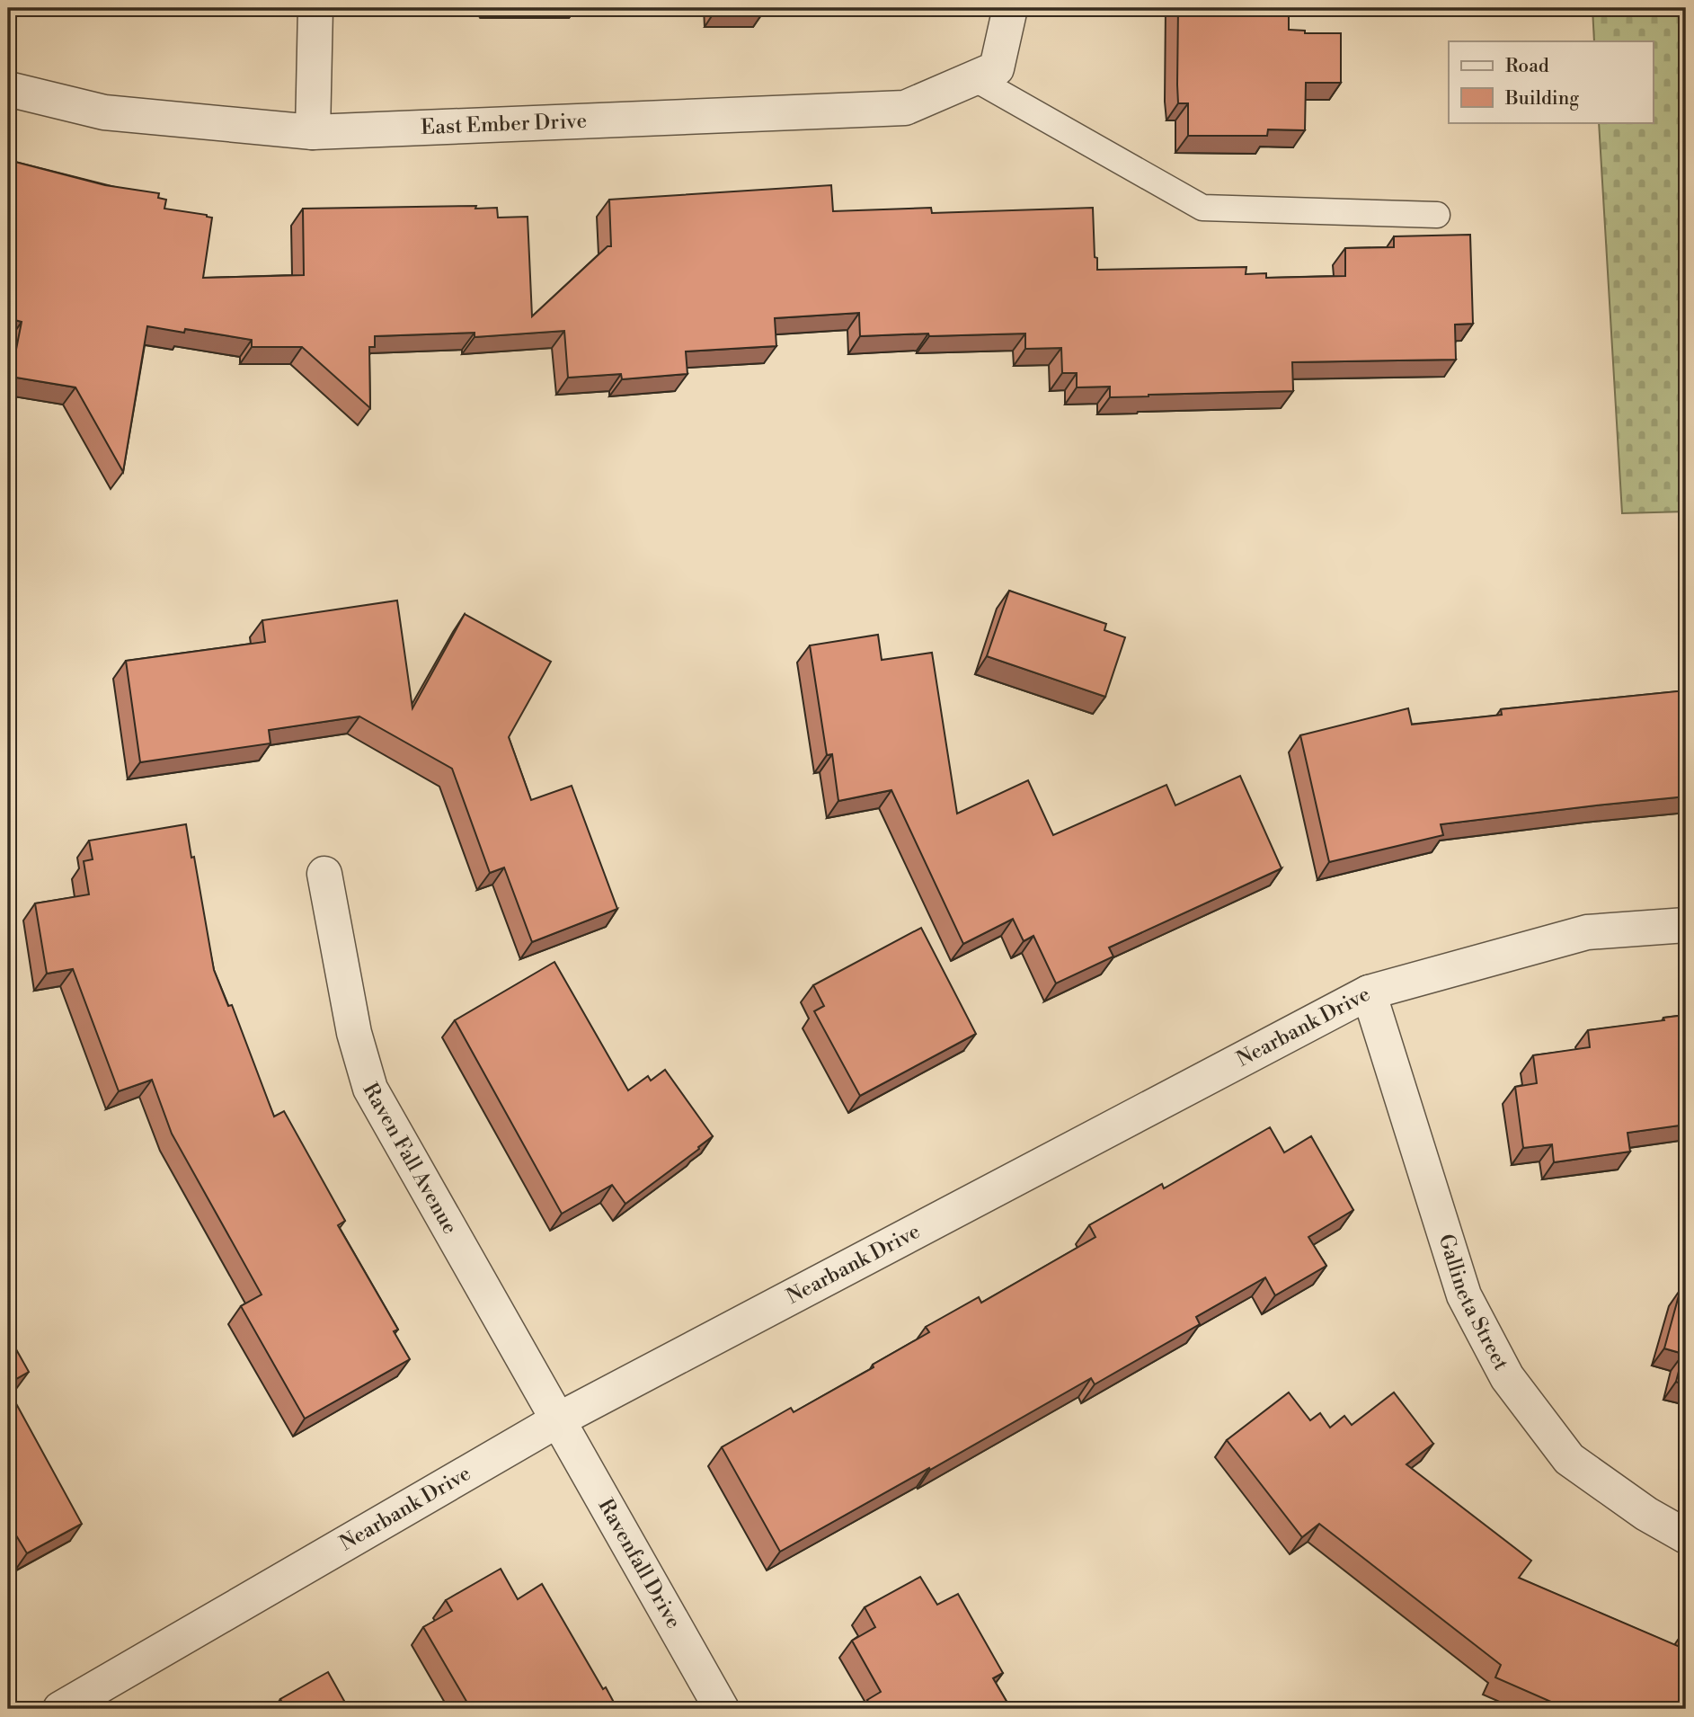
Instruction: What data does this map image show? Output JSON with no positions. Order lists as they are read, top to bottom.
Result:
{
  "streets": {
    "street": [
      "East Ember Drive",
      "Nearbank Drive",
      "Raven Fall Avenue",
      "Gallineta Street",
      "Ravenfall Drive"
    ]
  },
  "crossings": [
    ["Nearbank Drive", "Raven Fall Avenue"],
    ["Nearbank Drive", "Gallineta Street"],
    ["Nearbank Drive", "Ravenfall Drive"],
    ["Raven Fall Avenue", "Ravenfall Drive"]
  ],
  "legend": ["Road", "Building"]
}
